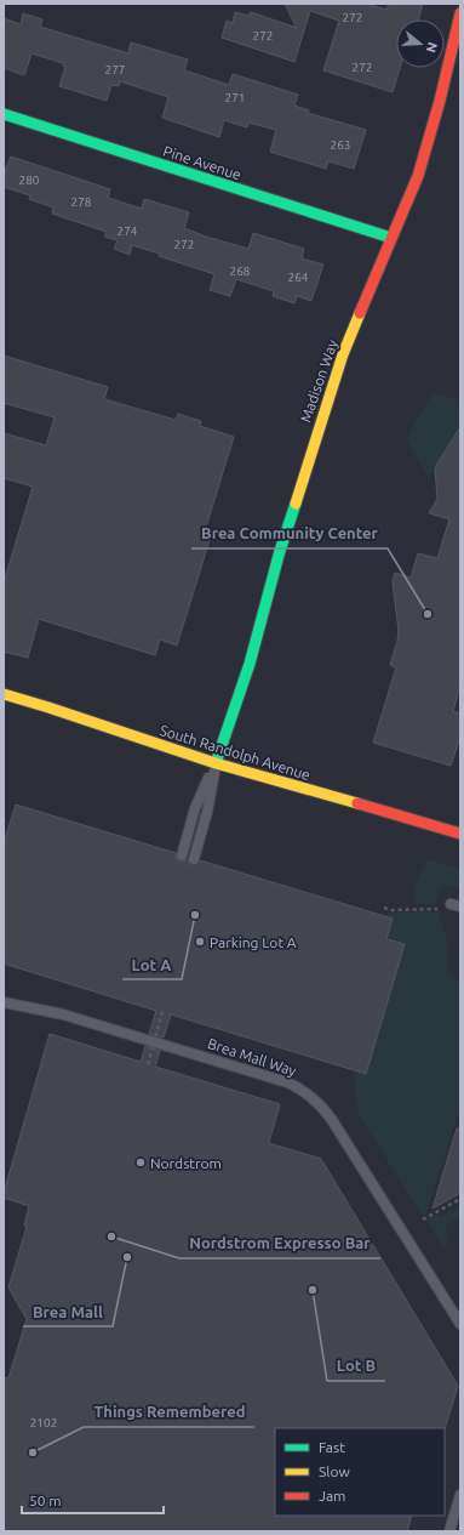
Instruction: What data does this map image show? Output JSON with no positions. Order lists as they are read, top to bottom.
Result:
{
  "streets": {
    "street": ["Pine Avenue", "Madison Way", "South Randolph Avenue"],
    "lane": ["Brea Mall Way"]
  },
  "crossings": [
    ["Pine Avenue", "Madison Way"],
    ["Madison Way", "South Randolph Avenue"]
  ],
  "places": [
    "Brea Community Center",
    "Lot A",
    "Parking Lot A",
    "Nordstrom",
    "Nordstrom Expresso Bar",
    "Brea Mall",
    "Lot B",
    "Things Remembered"
  ],
  "house_numbers": [
    "272",
    "272",
    "272",
    "277",
    "271",
    "263",
    "280",
    "278",
    "274",
    "272",
    "268",
    "264",
    "2102"
  ],
  "legend": ["Fast", "Slow", "Jam"],
  "scale_bar": "50 m",
  "north": "right"
}
